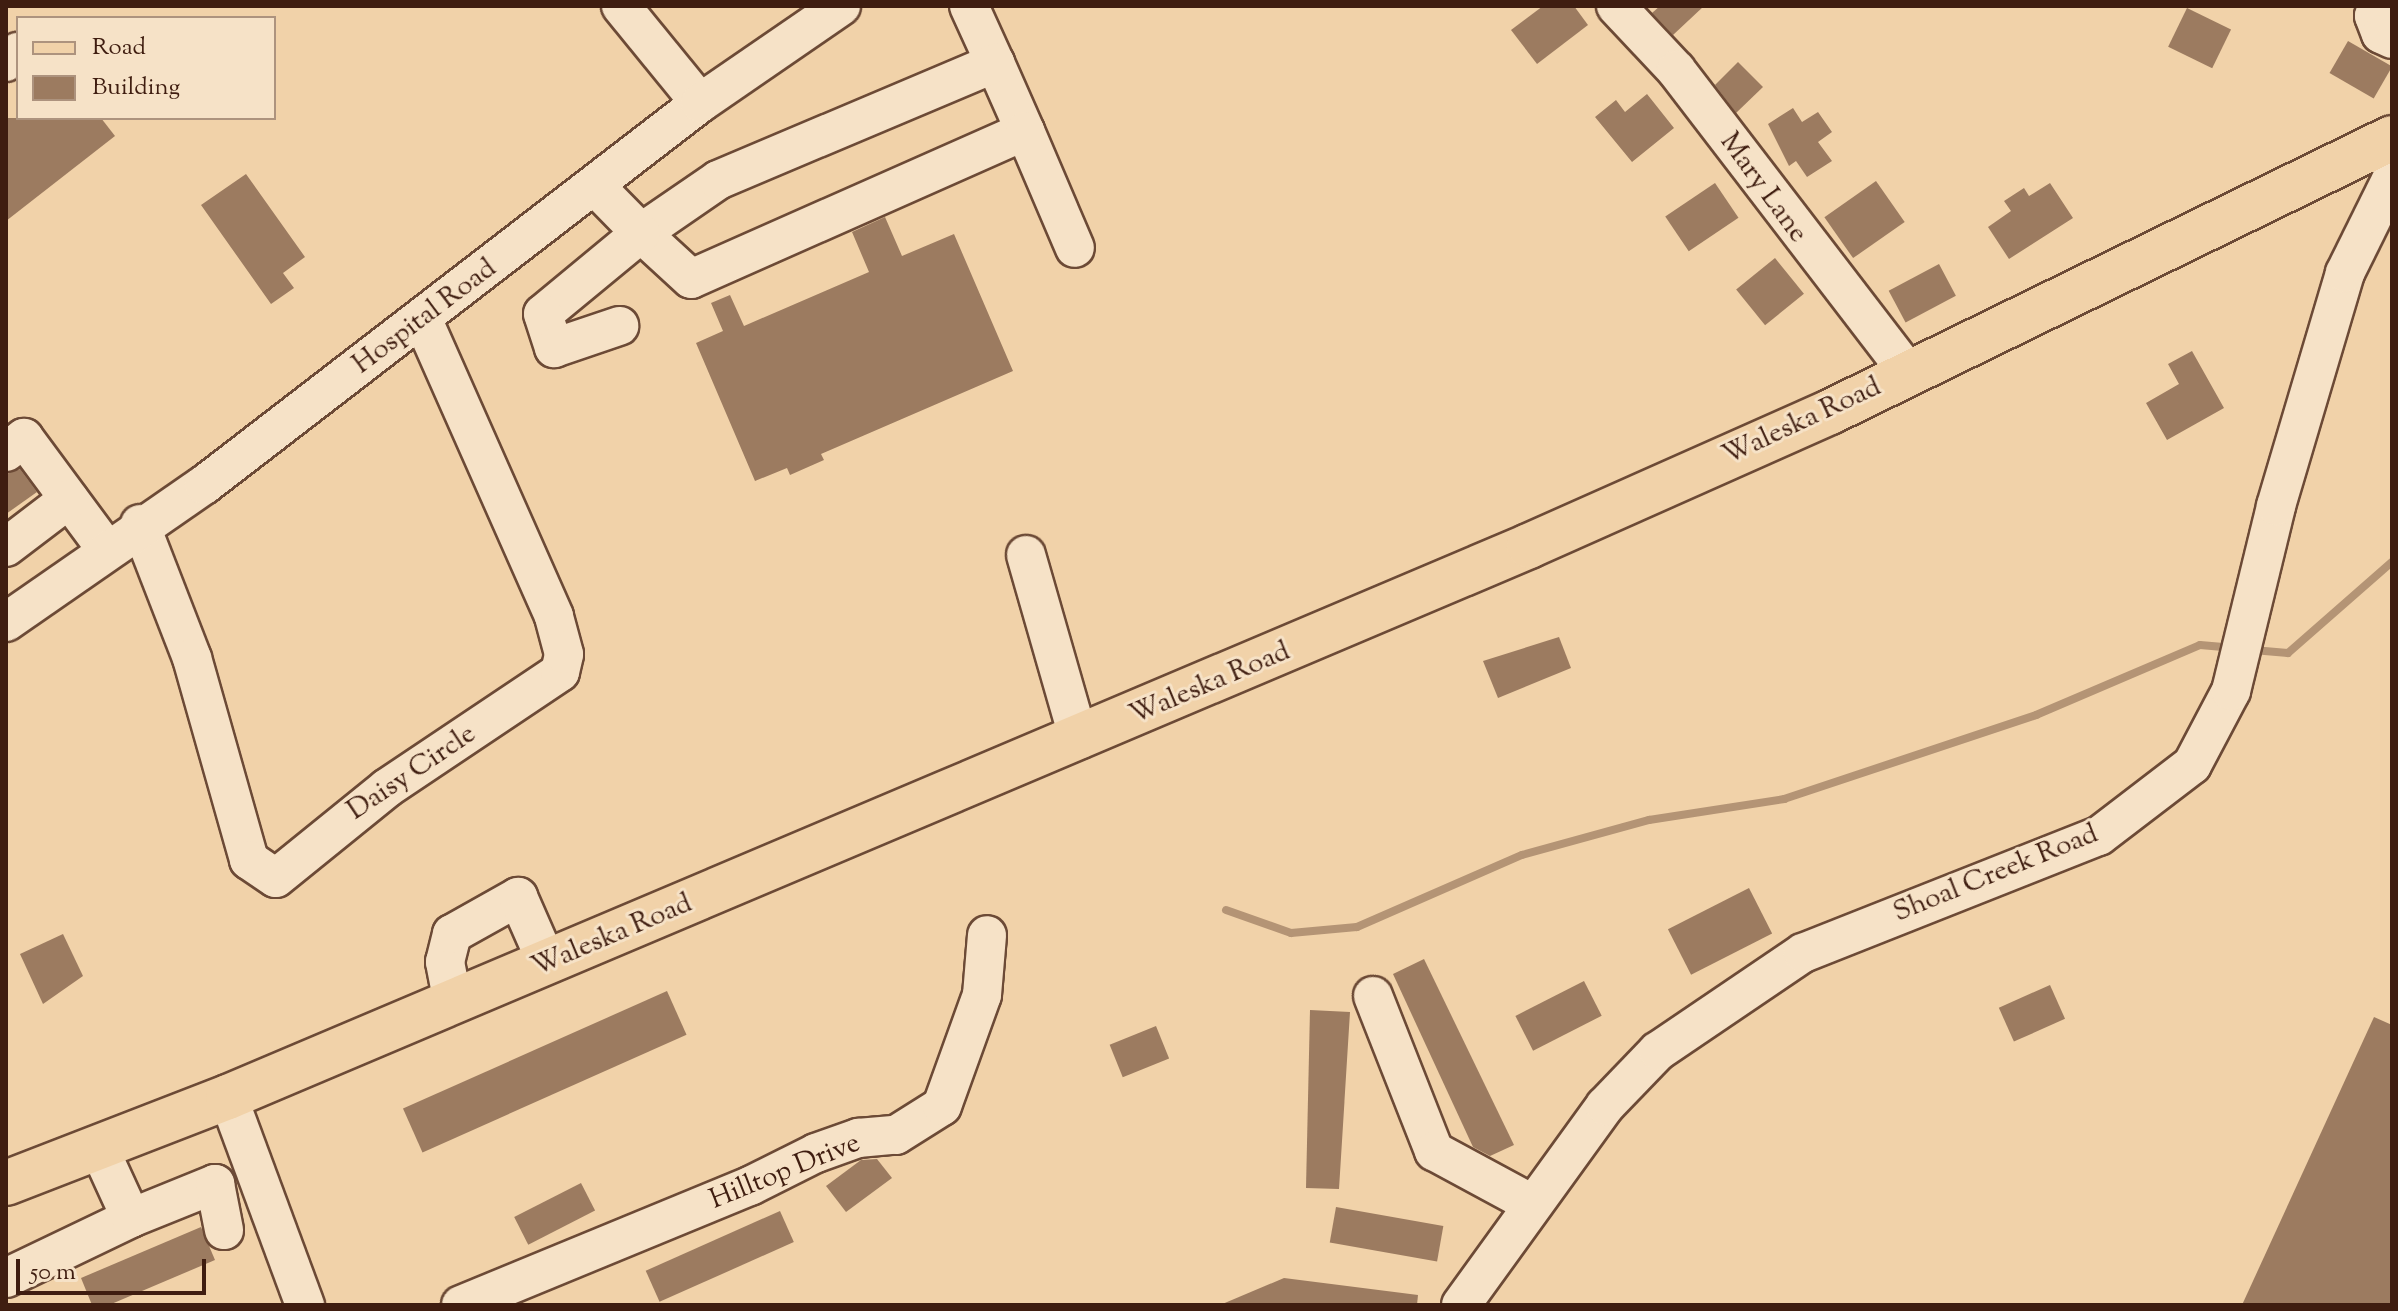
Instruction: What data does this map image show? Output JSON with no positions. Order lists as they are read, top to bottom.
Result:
{
  "streets": {
    "main road": ["Waleska Road"],
    "street": [
      "Mary Lane",
      "Hospital Road",
      "Daisy Circle",
      "Shoal Creek Road",
      "Hilltop Drive"
    ]
  },
  "crossings": [
    ["Mary Lane", "Waleska Road"],
    ["Hospital Road", "Daisy Circle"]
  ],
  "legend": ["Road", "Building"],
  "scale_bar": "50 m"
}
